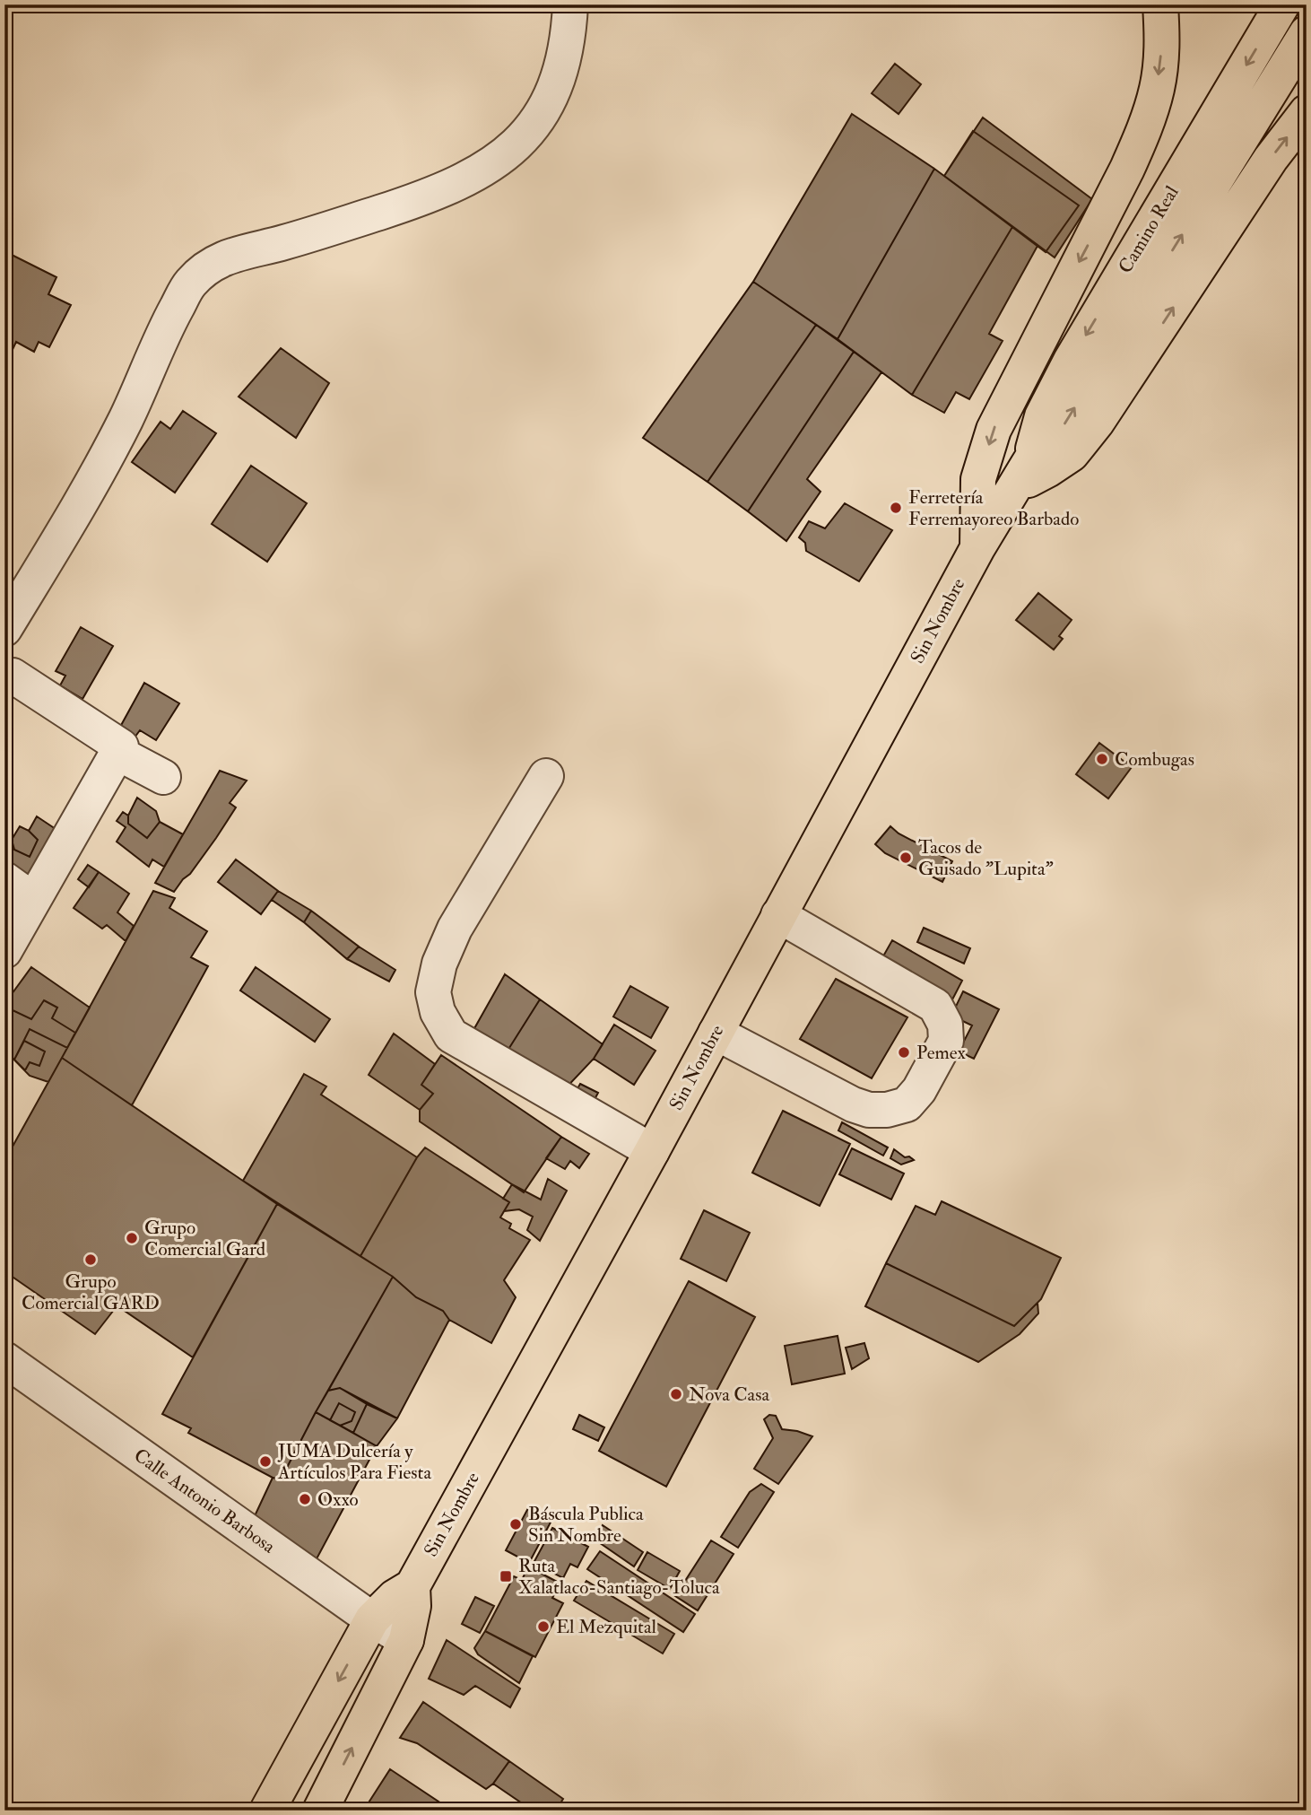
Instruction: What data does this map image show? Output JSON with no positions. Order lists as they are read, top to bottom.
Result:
{
  "streets": {
    "main road": ["Camino Real", "Sin Nombre"],
    "street": ["Calle Antonio Barbosa"]
  },
  "crossings": [
    ["Camino Real", "Sin Nombre"]
  ],
  "places": {
    "other": [
      "Ferretería Ferremayoreo Barbado",
      "Combugas",
      "Tacos de Guisado \"Lupita\"",
      "Pemex",
      "Grupo Comercial Gard",
      "Grupo Comercial GARD",
      "Nova Casa",
      "JUMA Dulcería y Artículos Para Fiesta",
      "Oxxo",
      "Báscula Publica Sin Nombre",
      "El Mezquital"
    ],
    "transit": ["Ruta Xalatlaco-Santiago-Toluca"]
  }
}
